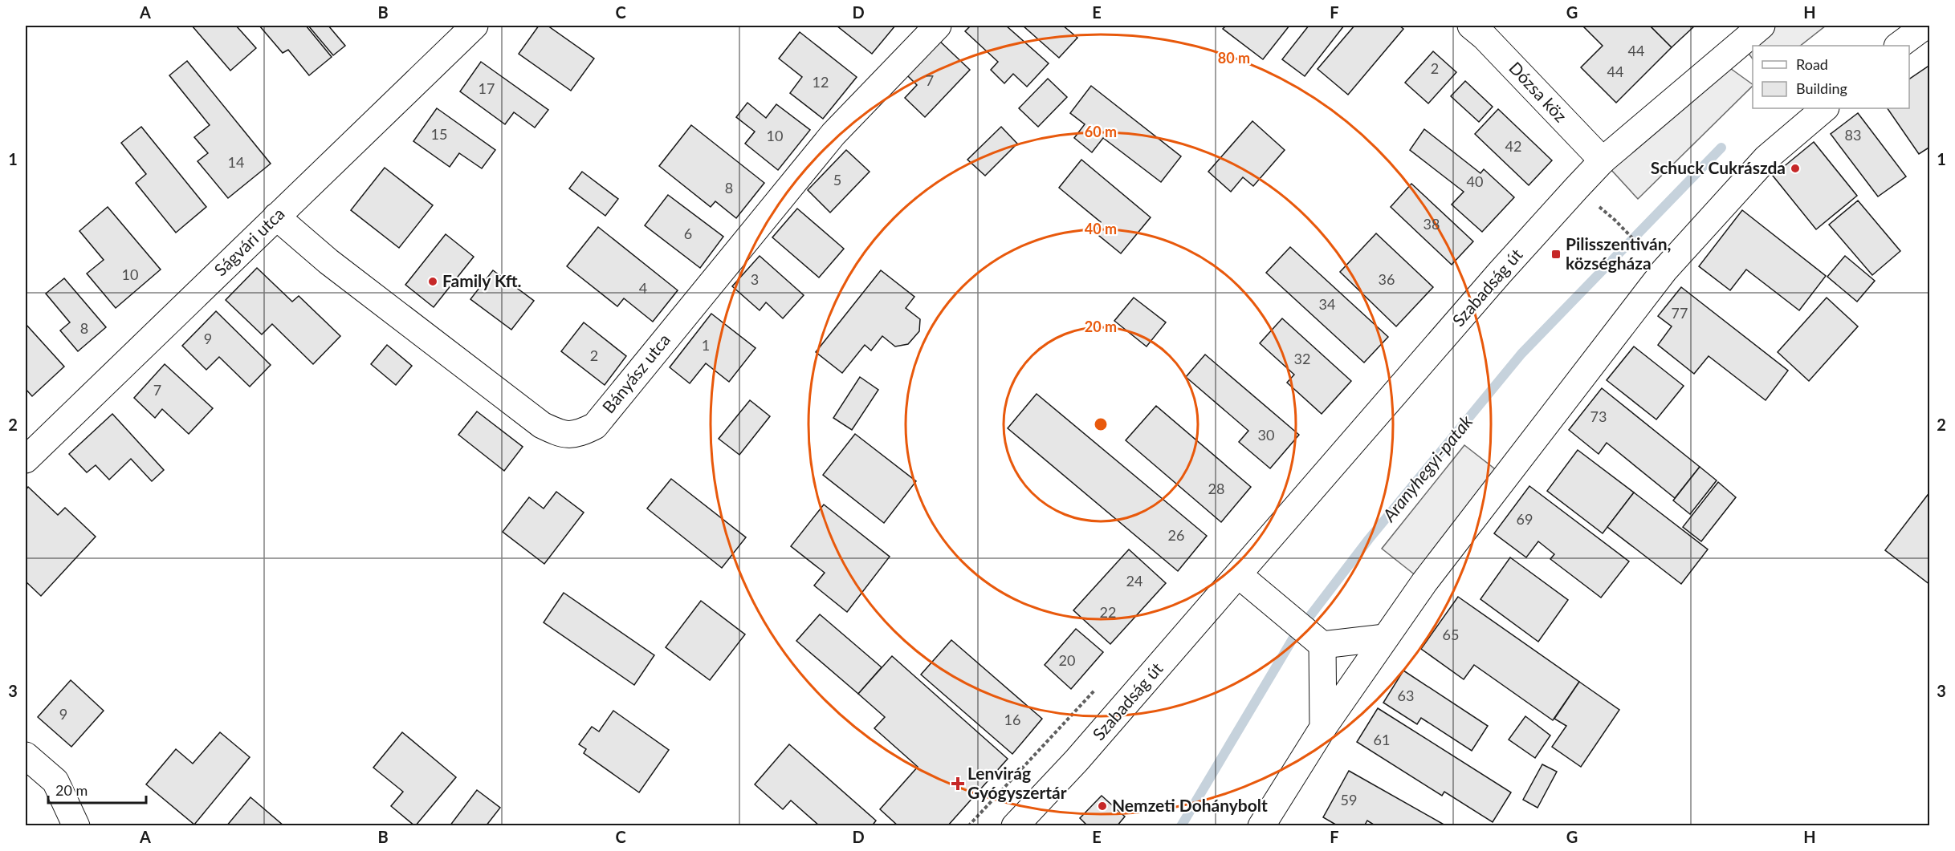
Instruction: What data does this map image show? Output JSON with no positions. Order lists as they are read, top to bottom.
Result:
{
  "streets": {
    "street": [
      "Dózsa köz",
      "Ságvári utca",
      "Szabadság út",
      "Bányász utca"
    ]
  },
  "crossings": [
    ["Dózsa köz", "Szabadság út"],
    ["Ságvári utca", "Bányász utca"]
  ],
  "water": ["Aranyhegyi-patak"],
  "places": {
    "other": ["Schuck Cukrászda", "Family Kft.", "Nemzeti Dohánybolt"],
    "transit": ["Pilisszentiván, községháza"],
    "health": ["Lenvirág Gyógyszertár"]
  },
  "house_numbers": [
    "44",
    "2",
    "44",
    "7",
    "12",
    "17",
    "15",
    "83",
    "10",
    "42",
    "14",
    "5",
    "40",
    "8",
    "38",
    "6",
    "10",
    "3",
    "36",
    "4",
    "34",
    "77",
    "8",
    "9",
    "1",
    "2",
    "32",
    "7",
    "73",
    "30",
    "28",
    "69",
    "26",
    "24",
    "22",
    "65",
    "20",
    "63",
    "9",
    "16",
    "61",
    "59"
  ],
  "legend": ["Road", "Building"],
  "scale_bar": "20 m",
  "grid": {
    "columns": [
      "A",
      "B",
      "C",
      "D",
      "E",
      "F",
      "G",
      "H"
    ],
    "rows": ["1", "2", "3"]
  },
  "rings": [
    "80 m",
    "60 m",
    "40 m",
    "20 m"
  ]
}
